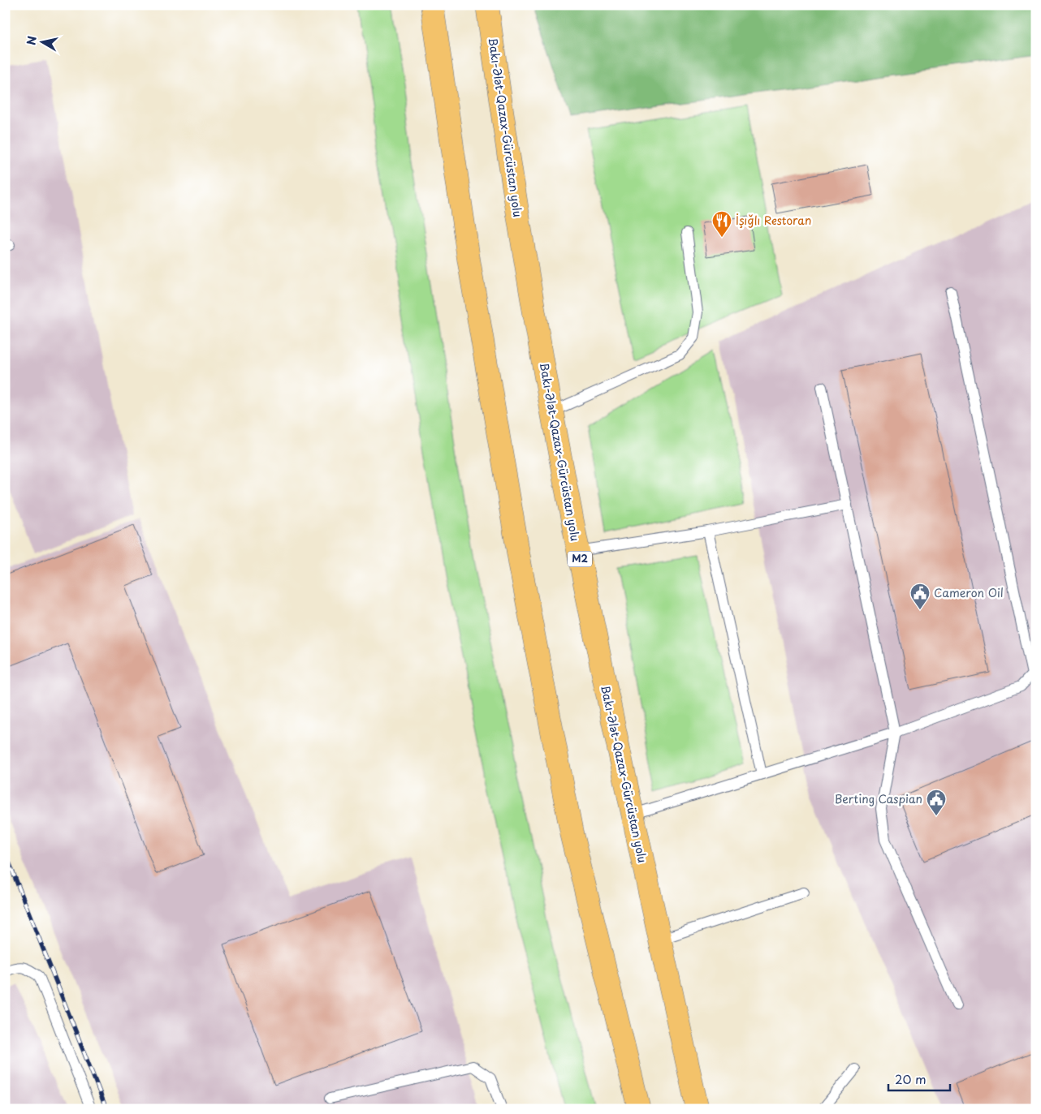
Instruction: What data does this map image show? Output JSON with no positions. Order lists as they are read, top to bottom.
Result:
{
  "streets": {
    "highway": ["Bakı-Ələt-Qazax-Gürcüstan yolu", "M2"]
  },
  "places": {
    "restaurant": ["İşığlı Restoran"],
    "public building": ["Cameron Oil", "Berting Caspian"]
  },
  "scale_bar": "20 m",
  "north": "left"
}
